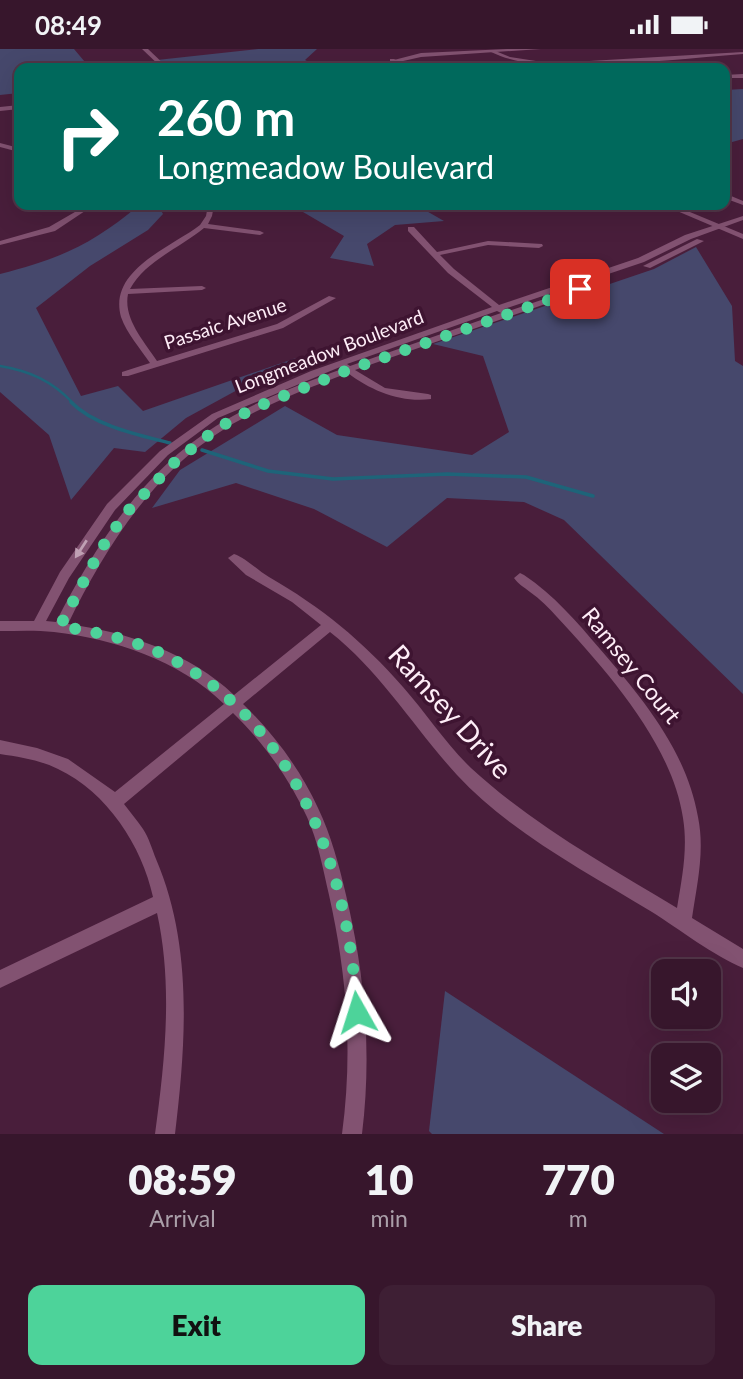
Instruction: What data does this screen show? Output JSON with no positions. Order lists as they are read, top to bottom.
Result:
{
  "streets": {
    "street": [
      "Passaic Avenue",
      "Longmeadow Boulevard",
      "Ramsey Court",
      "Ramsey Drive"
    ]
  },
  "crossings": [
    ["Ramsey Court", "Ramsey Drive"]
  ],
  "page": {
    "status": "08:49",
    "turn": ["260 m", "Longmeadow Boulevard"],
    "eta": [
      "08:59",
      "Arrival",
      "10",
      "min",
      "770",
      "m"
    ],
    "buttons": ["Exit", "Share"]
  }
}
